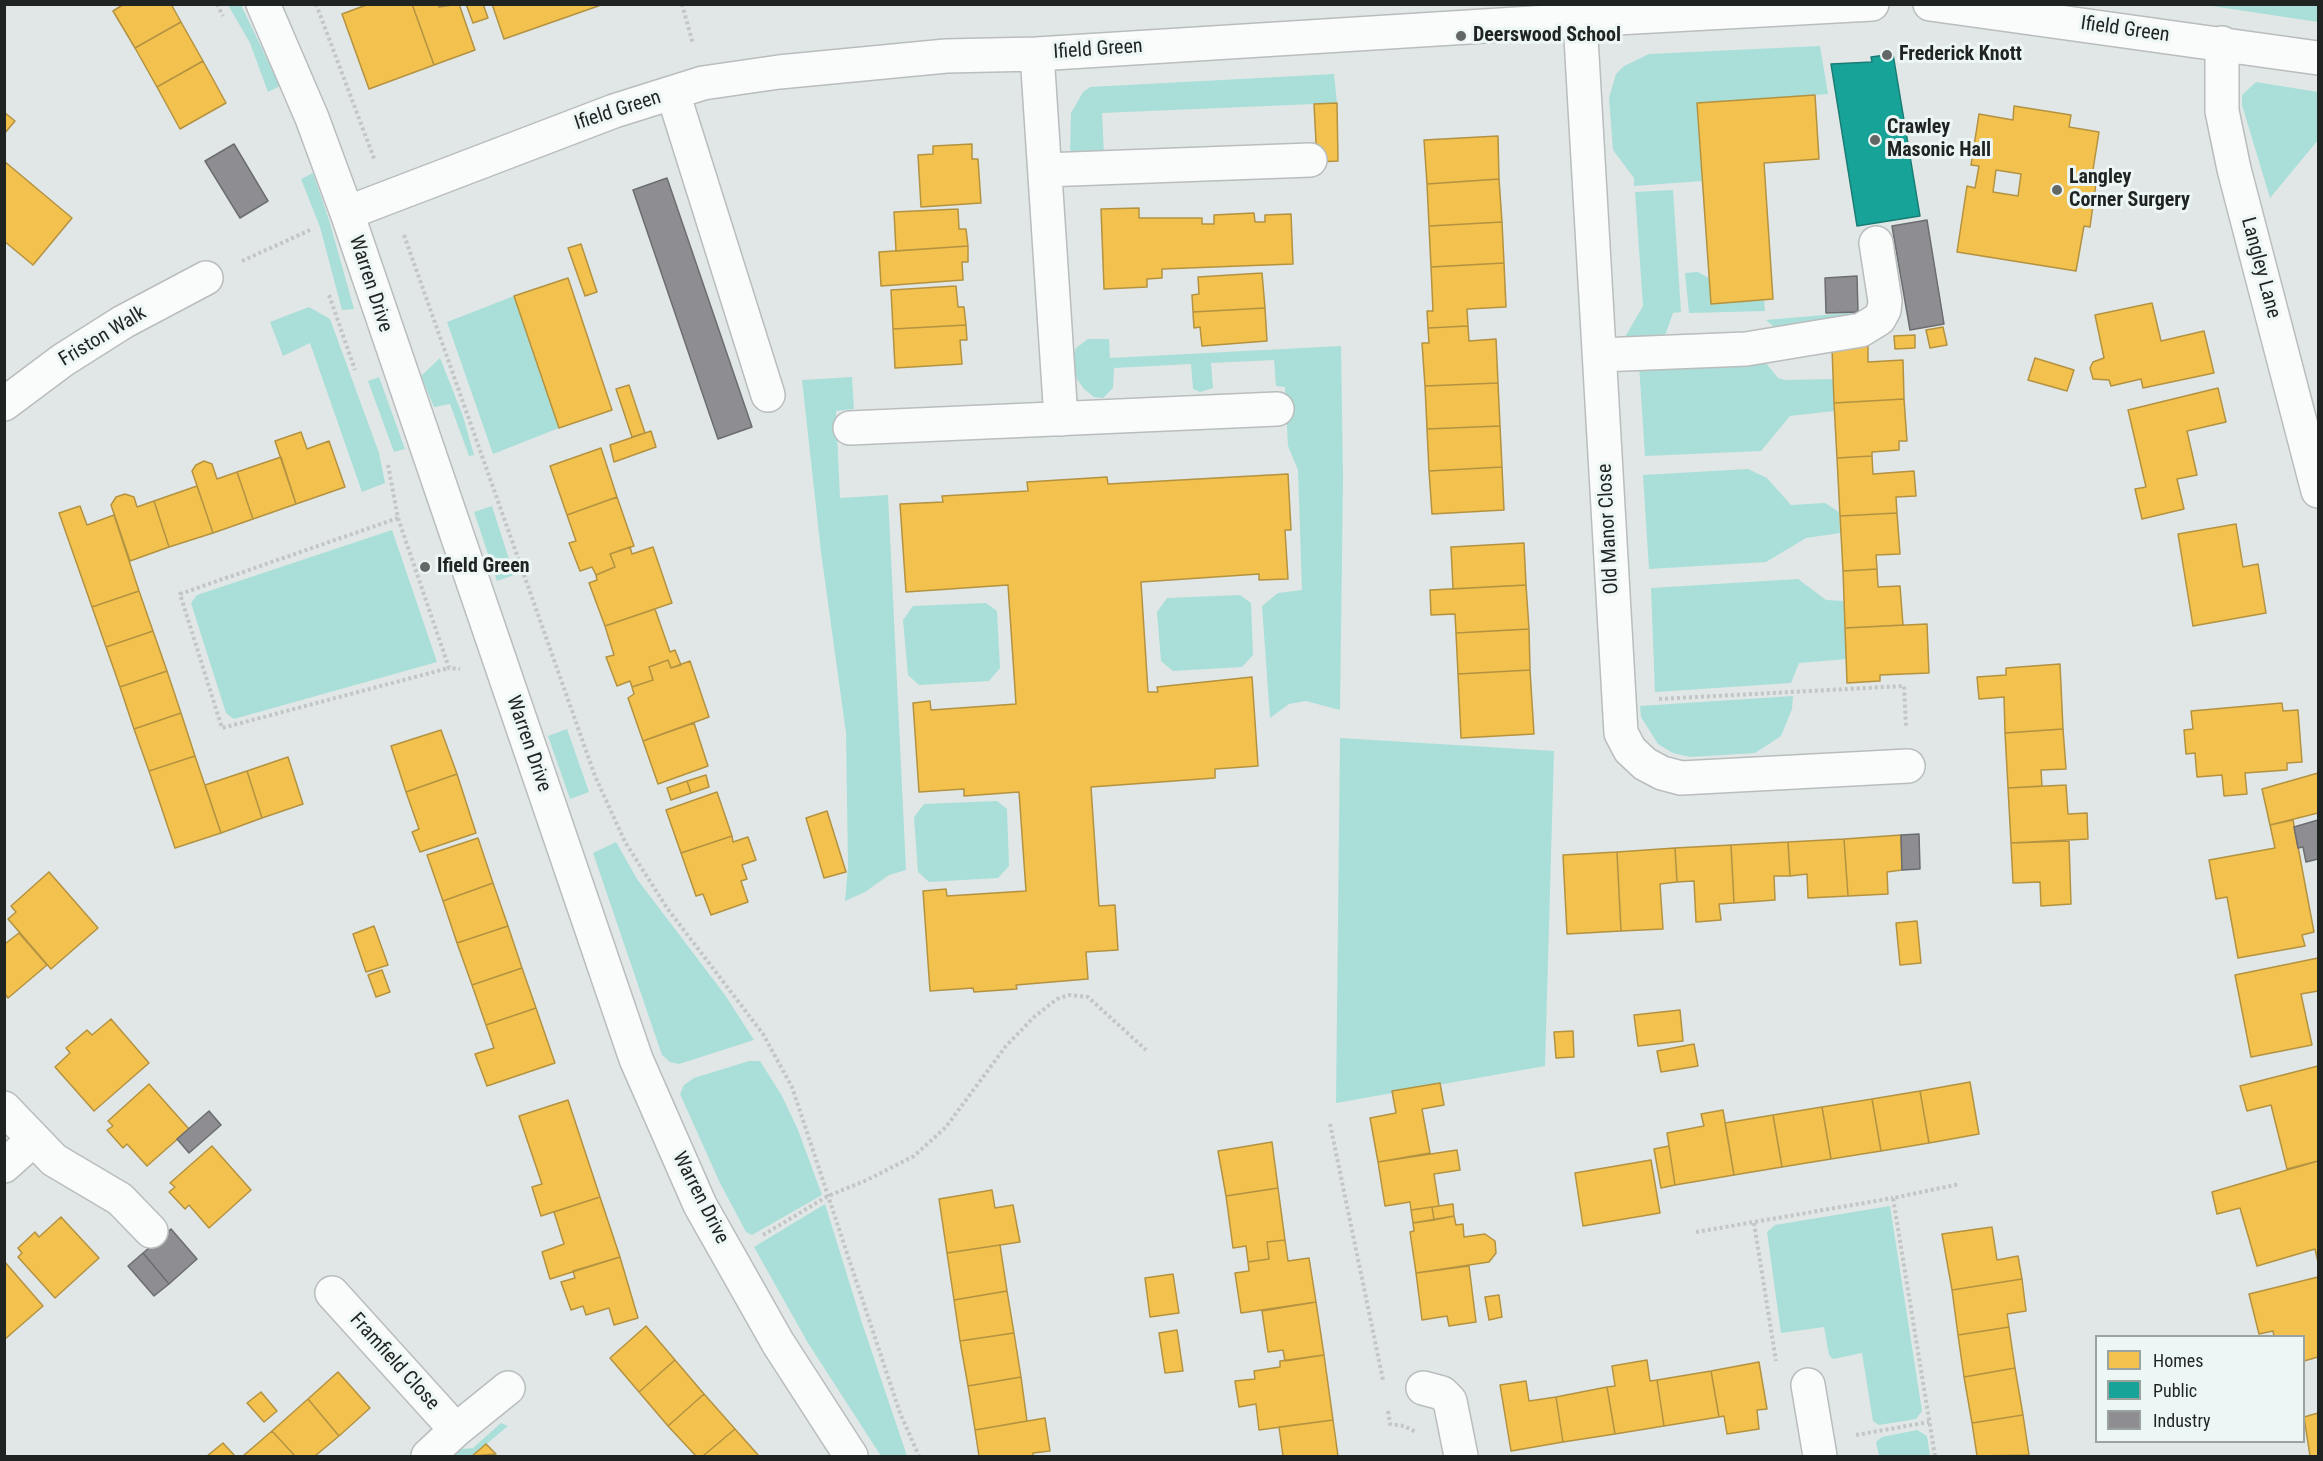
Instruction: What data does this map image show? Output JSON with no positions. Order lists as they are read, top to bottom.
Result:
{
  "streets": {
    "street": [
      "Ifield Green",
      "Langley Lane",
      "Warren Drive",
      "Friston Walk",
      "Old Manor Close",
      "Framfield Close"
    ]
  },
  "crossings": [
    ["Ifield Green", "Langley Lane"],
    ["Ifield Green", "Warren Drive"],
    ["Ifield Green", "Old Manor Close"]
  ],
  "places": [
    "Deerswood School",
    "Frederick Knott",
    "Crawley Masonic Hall",
    "Langley Corner Surgery",
    "Ifield Green"
  ],
  "legend": ["Homes", "Public", "Industry"]
}
